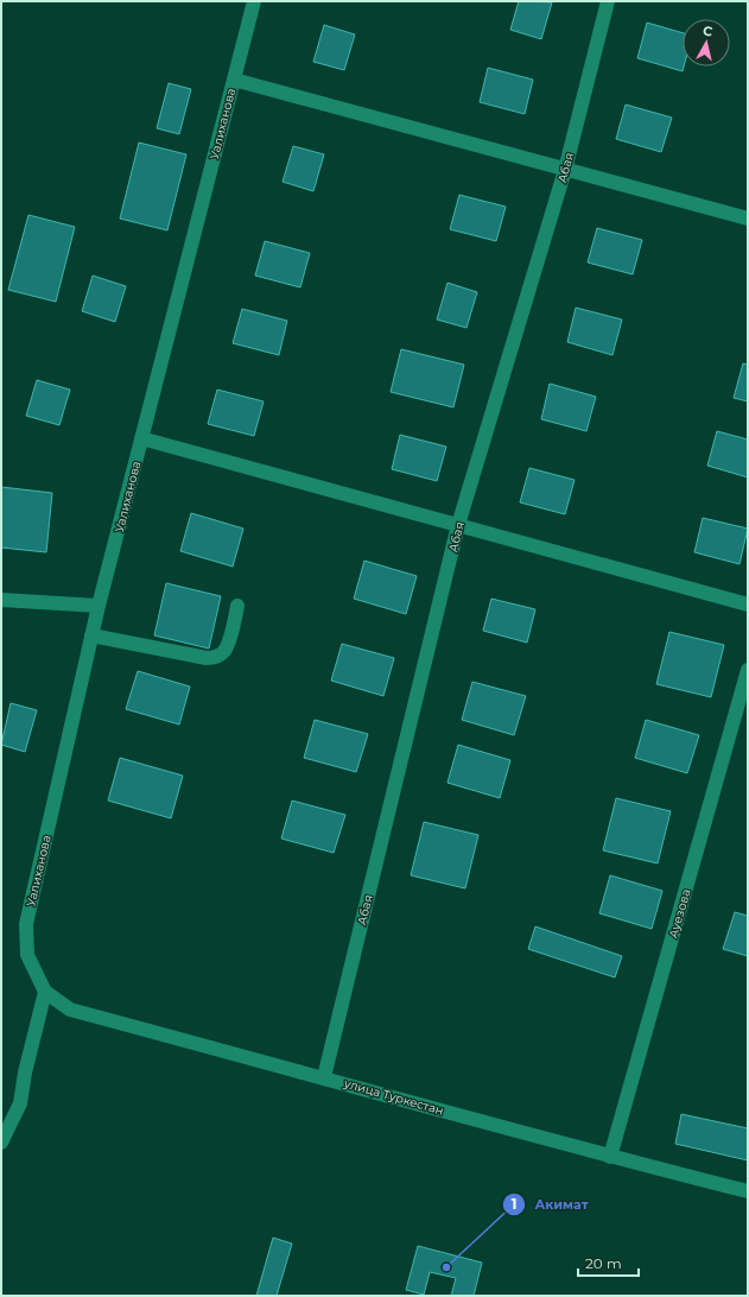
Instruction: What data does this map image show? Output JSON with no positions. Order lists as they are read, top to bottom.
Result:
{
  "streets": {
    "street": [
      "Уалиханова",
      "Абая",
      "Ауезова",
      "улица Туркестан"
    ]
  },
  "crossings": [
    ["Уалиханова", "улица Туркестан"],
    ["Абая", "улица Туркестан"],
    ["Ауезова", "улица Туркестан"]
  ],
  "places": ["Акимат"],
  "scale_bar": "20 m",
  "north": "top"
}
